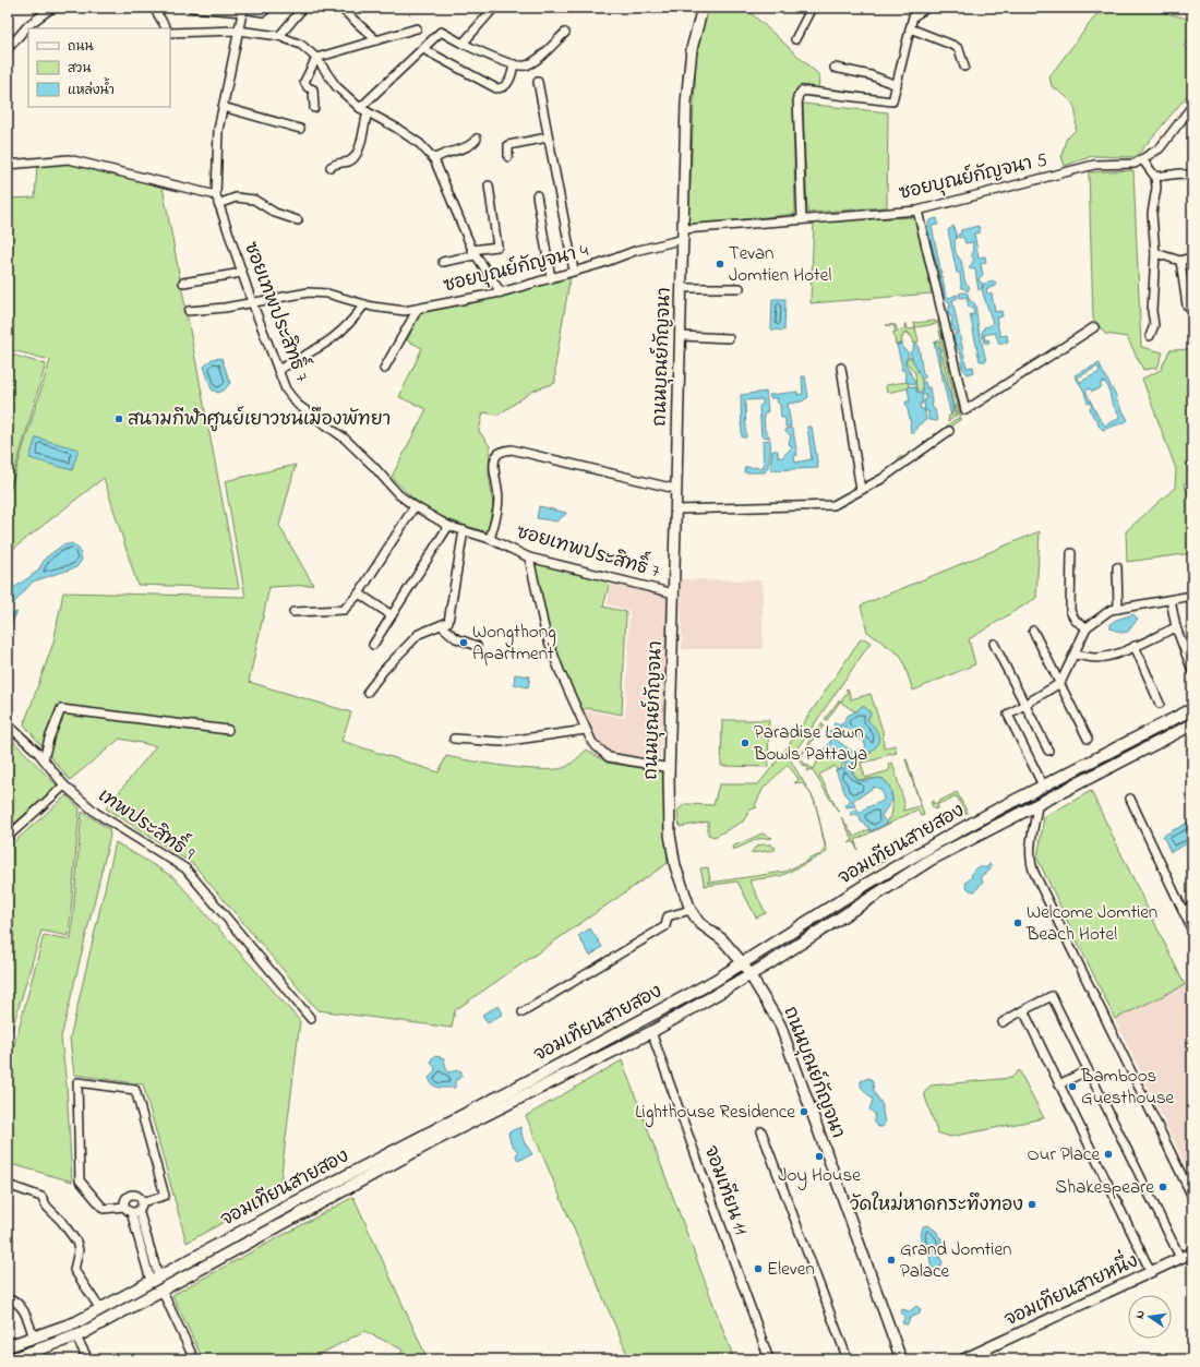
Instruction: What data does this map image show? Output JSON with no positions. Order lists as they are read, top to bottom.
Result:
{
  "streets": {
    "main road": ["จอมเทียนสายสอง"],
    "street": [
      "ซอยบุณย์กัญจนา 5",
      "ซอยบุณย์กัญจนา 4",
      "ซอยเทพประสิทธิ์ 7",
      "ถนนบุณย์กัญจนา",
      "เทพประสิทธิ์ 9",
      "จอมเทียน 11",
      "จอมเทียนสายหนึ่ง"
    ]
  },
  "crossings": [
    ["ซอยบุณย์กัญจนา 5", "ซอยบุณย์กัญจนา 4"],
    ["ซอยบุณย์กัญจนา 5", "ถนนบุณย์กัญจนา"],
    ["ซอยบุณย์กัญจนา 4", "ซอยเทพประสิทธิ์ 7"],
    ["ซอยบุณย์กัญจนา 4", "ถนนบุณย์กัญจนา"],
    ["ซอยเทพประสิทธิ์ 7", "ถนนบุณย์กัญจนา"],
    ["ถนนบุณย์กัญจนา", "จอมเทียนสายสอง"],
    ["จอมเทียนสายสอง", "จอมเทียน 11"]
  ],
  "places": [
    "Tevan Jomtien Hotel",
    "สนามกีฬาศูนย์เยาวชนเมืองพัทยา",
    "Wongthong Apartment",
    "Paradise Lawn Bowls Pattaya",
    "Welcome Jomtien Beach Hotel",
    "Bamboos Guesthouse",
    "Lighthouse Residence",
    "Our Place",
    "Joy House",
    "Shakespeare",
    "วัดใหม่หาดกระทึงทอง",
    "Grand Jomtien Palace",
    "Eleven"
  ],
  "legend": ["ถนน", "สวน", "แหล่งน้ำ"],
  "north": "left"
}
